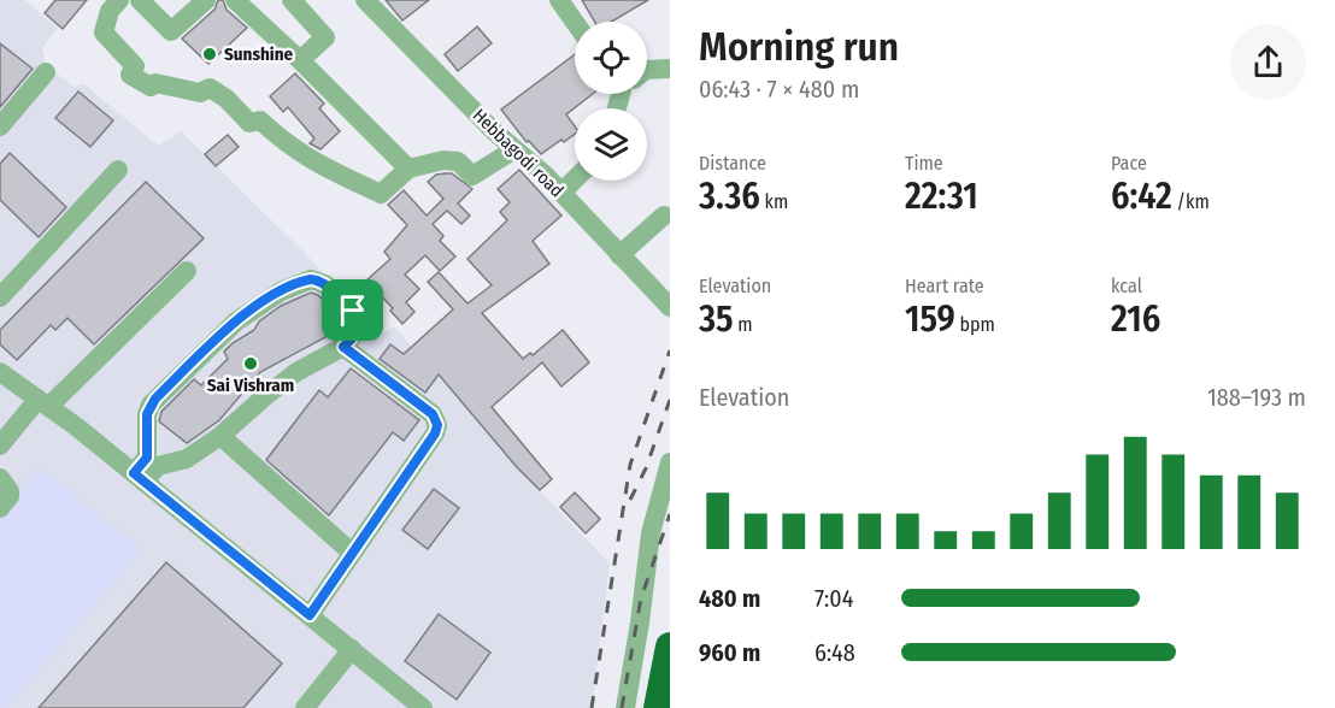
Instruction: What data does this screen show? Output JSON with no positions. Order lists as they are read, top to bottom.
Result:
{
  "streets": {
    "street": ["Hebbagodi road"]
  },
  "places": ["Sunshine", "Sai Vishram"],
  "page": {
    "heading": ["Morning run", "06:43 · 7 × 480 m"],
    "stats": [
      ["Distance", "3.36 km"],
      ["Time", "22:31"],
      ["Pace", "6:42 /km"],
      ["Elevation", "35 m"],
      ["Heart rate", "159 bpm"],
      ["kcal", "216"]
    ],
    "chart": ["Elevation", "188–193 m"],
    "list": [
      {
        "name": "480 m",
        "note": "7:04"
      },
      {
        "name": "960 m",
        "note": "6:48"
      }
    ]
  }
}
